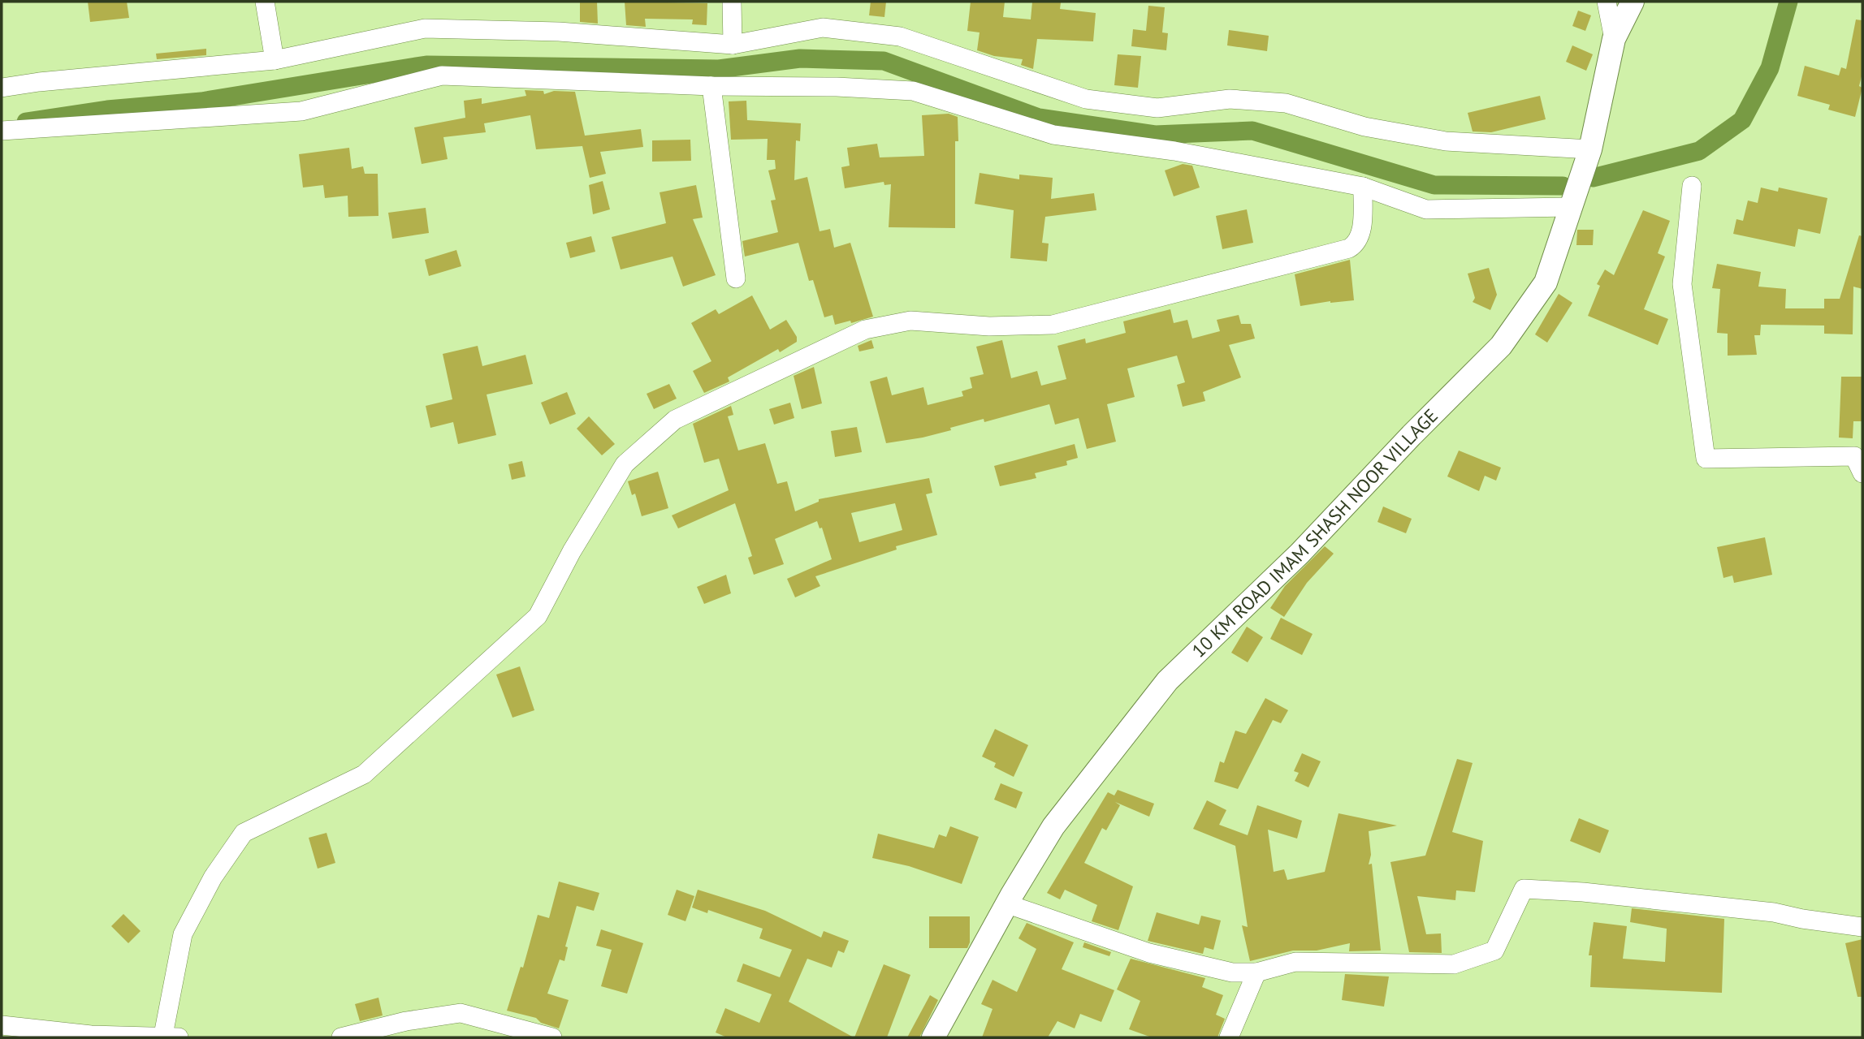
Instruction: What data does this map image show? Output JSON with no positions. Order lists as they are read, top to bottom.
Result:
{
  "streets": {
    "street": ["10 KM ROAD IMAM SHASH NOOR VILLAGE"]
  }
}
